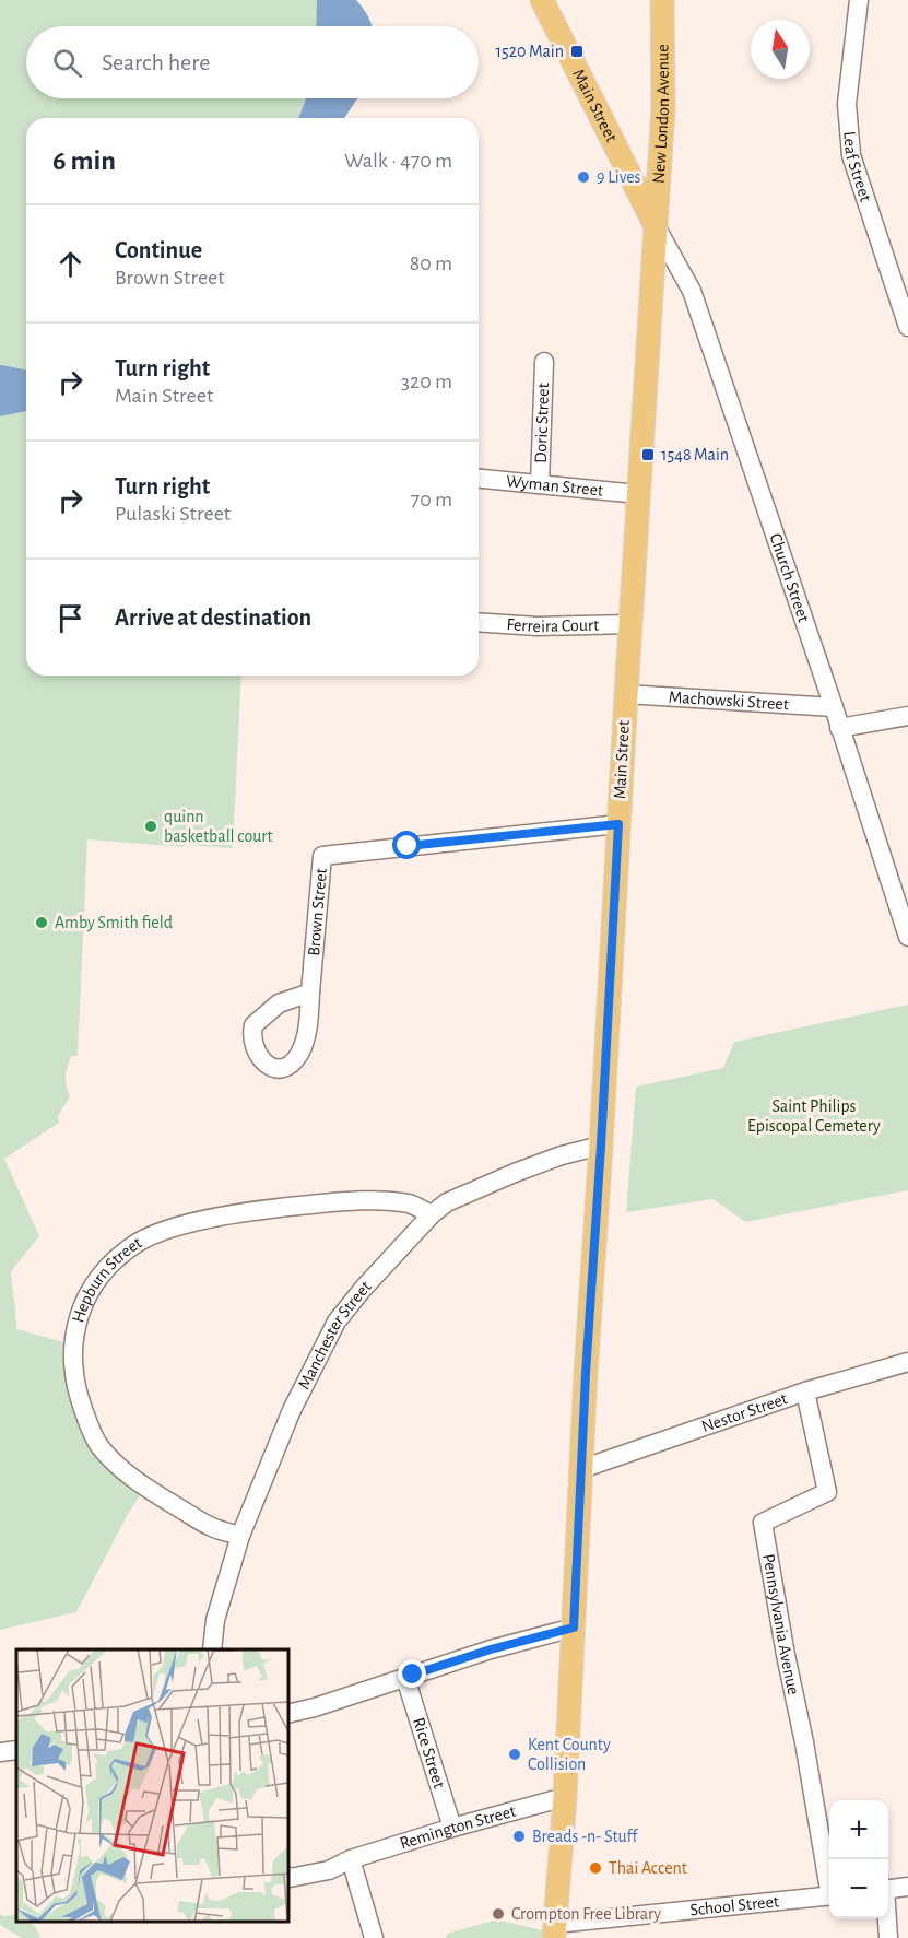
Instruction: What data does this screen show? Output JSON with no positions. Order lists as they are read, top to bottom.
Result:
{
  "streets": {
    "main road": ["Main Street", "New London Avenue"],
    "street": [
      "Leaf Street",
      "Doric Street",
      "Wyman Street",
      "Church Street",
      "Ferreira Court",
      "Machowski Street",
      "Brown Street",
      "Hepburn Street",
      "Manchester Street",
      "Nestor Street",
      "Pennsylvania Avenue",
      "Rice Street",
      "Remington Street",
      "School Street"
    ]
  },
  "crossings": [
    ["Main Street", "New London Avenue"],
    ["Main Street", "Wyman Street"],
    ["Main Street", "Church Street"],
    ["Main Street", "Ferreira Court"],
    ["Main Street", "Machowski Street"],
    ["Main Street", "Brown Street"],
    ["Main Street", "Manchester Street"],
    ["Main Street", "Nestor Street"],
    ["Main Street", "Remington Street"],
    ["Main Street", "School Street"],
    ["New London Avenue", "Church Street"],
    ["Doric Street", "Wyman Street"],
    ["Church Street", "Machowski Street"],
    ["Hepburn Street", "Manchester Street"],
    ["Nestor Street", "Pennsylvania Avenue"],
    ["Rice Street", "Remington Street"]
  ],
  "parks": ["Saint Philips Episcopal Cemetery"],
  "places": {
    "transit": ["1520 Main", "1548 Main"],
    "other": [
      "9 Lives",
      "quinn basketball court",
      "Amby Smith field",
      "Kent County Collision",
      "Breads -n- Stuff",
      "Thai Accent",
      "Crompton Free Library"
    ]
  },
  "north": "top",
  "page": {
    "search": "Search here",
    "heading": ["6 min", "Walk · 470 m"],
    "list": [
      ["Continue", "Brown Street", "80 m"],
      ["Turn right", "Main Street", "320 m"],
      ["Turn right", "Pulaski Street", "70 m"],
      "Arrive at destination"
    ],
    "map_buttons": ["+", "−"]
  }
}
